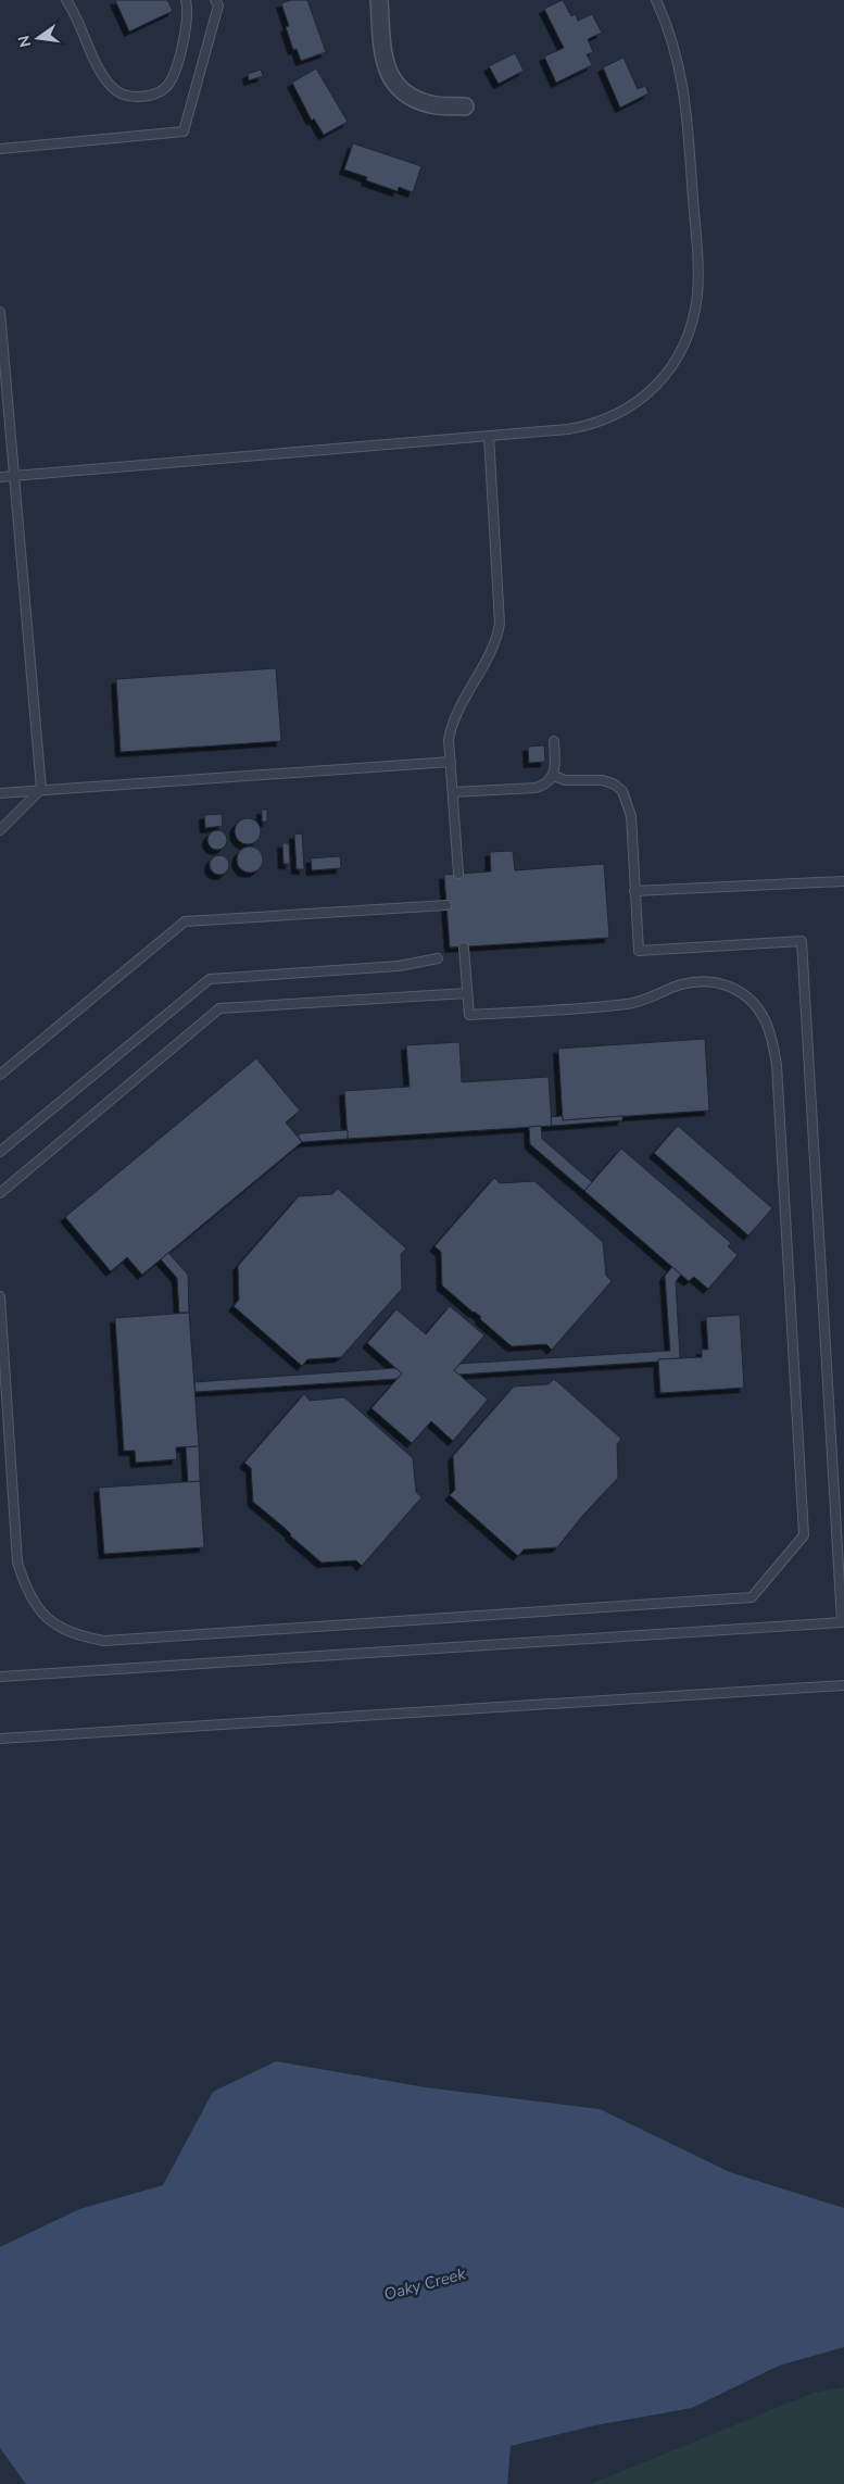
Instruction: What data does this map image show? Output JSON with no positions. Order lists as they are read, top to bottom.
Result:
{
  "water": ["Oaky Creek"],
  "north": "left"
}
